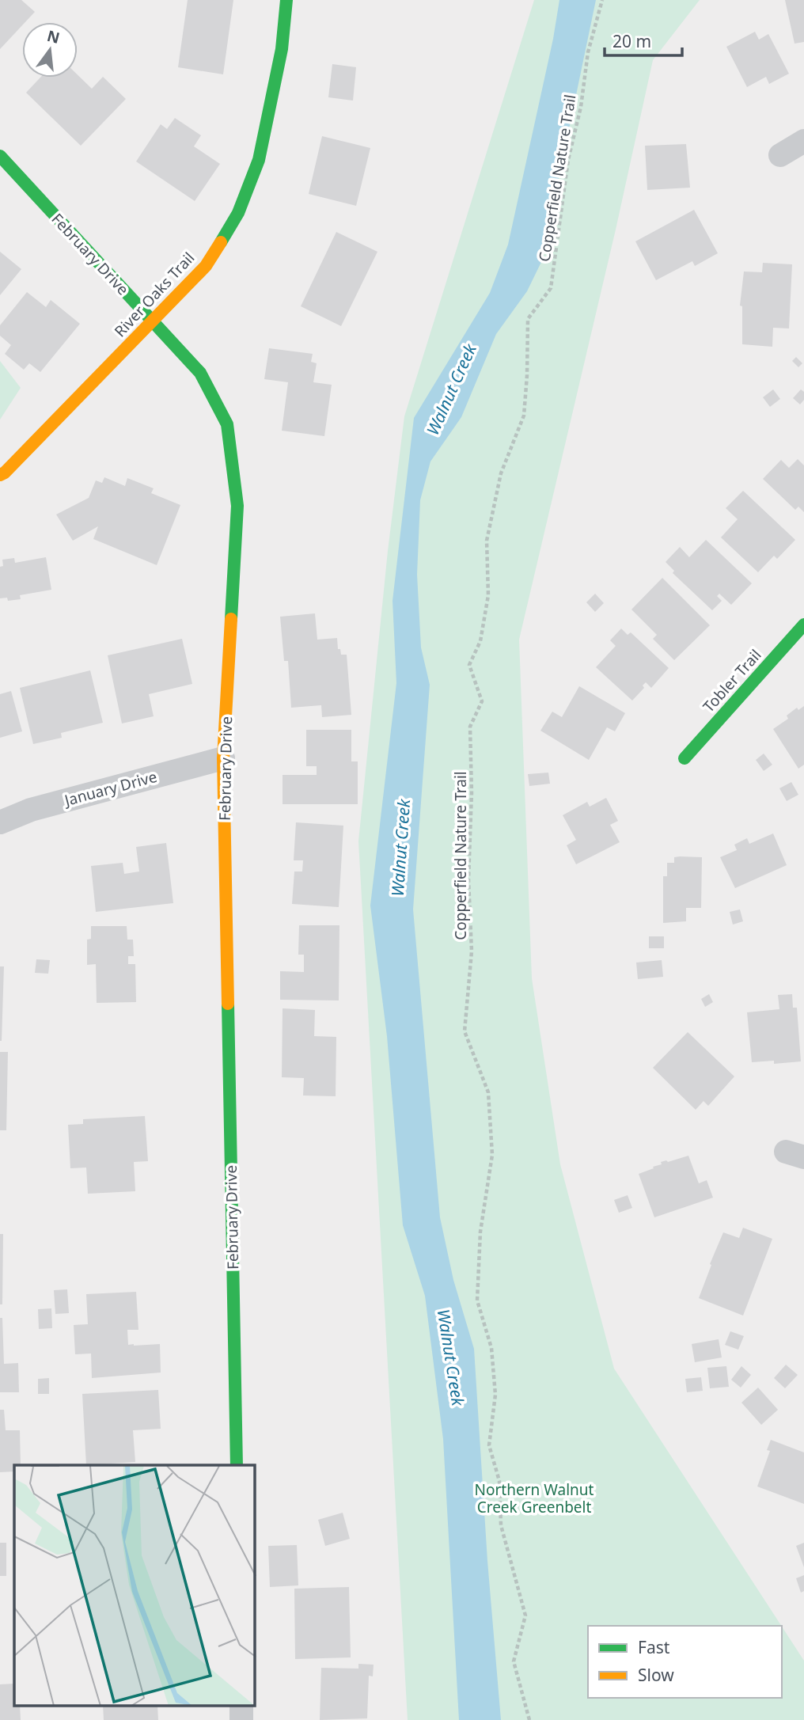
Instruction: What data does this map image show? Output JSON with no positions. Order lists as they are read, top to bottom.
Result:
{
  "streets": {
    "street": [
      "February Drive",
      "River Oaks Trail",
      "Tobler Trail",
      "January Drive"
    ],
    "path": ["Copperfield Nature Trail"]
  },
  "crossings": [
    ["February Drive", "River Oaks Trail"],
    ["February Drive", "January Drive"]
  ],
  "water": ["Walnut Creek"],
  "parks": ["Northern Walnut Creek Greenbelt"],
  "legend": ["Fast", "Slow"],
  "scale_bar": "20 m",
  "north": "top"
}
